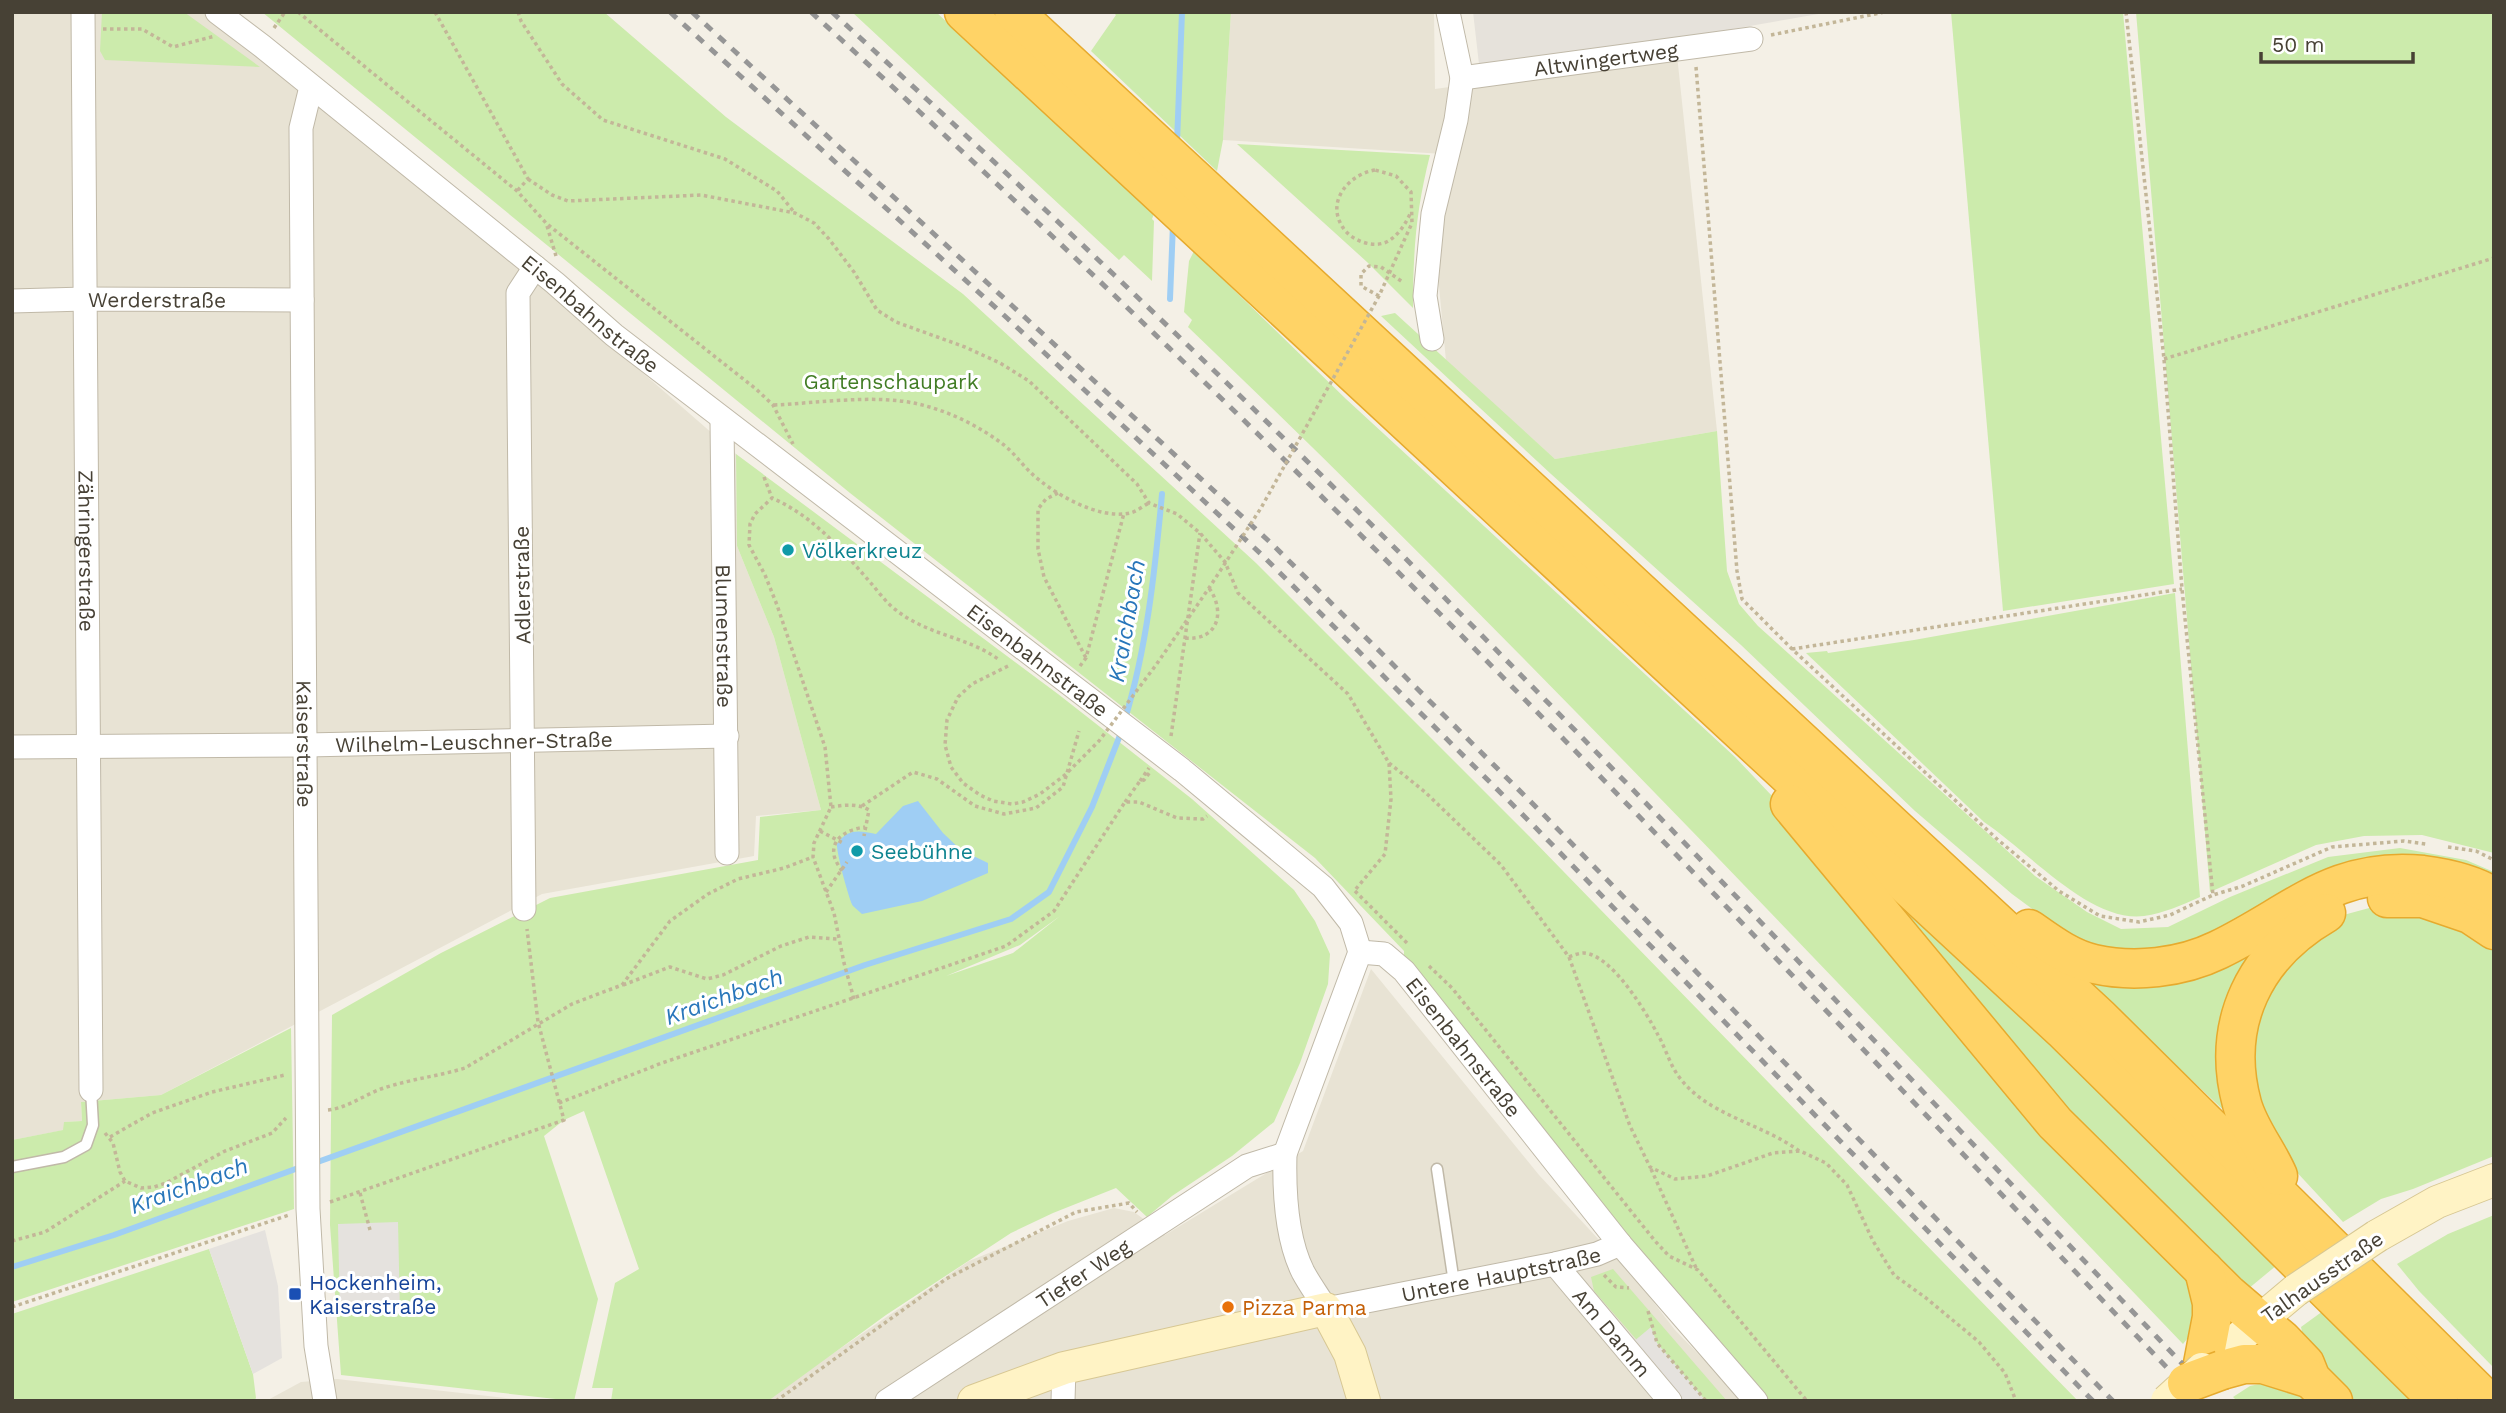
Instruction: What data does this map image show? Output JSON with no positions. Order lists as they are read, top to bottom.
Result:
{
  "streets": {
    "main road": ["Untere Hauptstraße", "Talhausstraße"],
    "street": [
      "Altwingertweg",
      "Werderstraße",
      "Eisenbahnstraße",
      "Zähringerstraße",
      "Adlerstraße",
      "Blumenstraße",
      "Wilhelm-Leuschner-Straße",
      "Kaiserstraße",
      "Tiefer Weg",
      "Am Damm"
    ]
  },
  "crossings": [
    ["Werderstraße", "Zähringerstraße"],
    ["Werderstraße", "Kaiserstraße"],
    ["Eisenbahnstraße", "Adlerstraße"],
    ["Eisenbahnstraße", "Blumenstraße"],
    ["Eisenbahnstraße", "Kaiserstraße"],
    ["Eisenbahnstraße", "Untere Hauptstraße"],
    ["Zähringerstraße", "Wilhelm-Leuschner-Straße"],
    ["Adlerstraße", "Wilhelm-Leuschner-Straße"],
    ["Blumenstraße", "Wilhelm-Leuschner-Straße"],
    ["Wilhelm-Leuschner-Straße", "Kaiserstraße"],
    ["Untere Hauptstraße", "Am Damm"]
  ],
  "water": ["Kraichbach"],
  "parks": ["Gartenschaupark"],
  "places": {
    "other": ["Völkerkreuz", "Seebühne", "Pizza Parma"],
    "transit": ["Hockenheim, Kaiserstraße"]
  },
  "scale_bar": "50 m"
}
